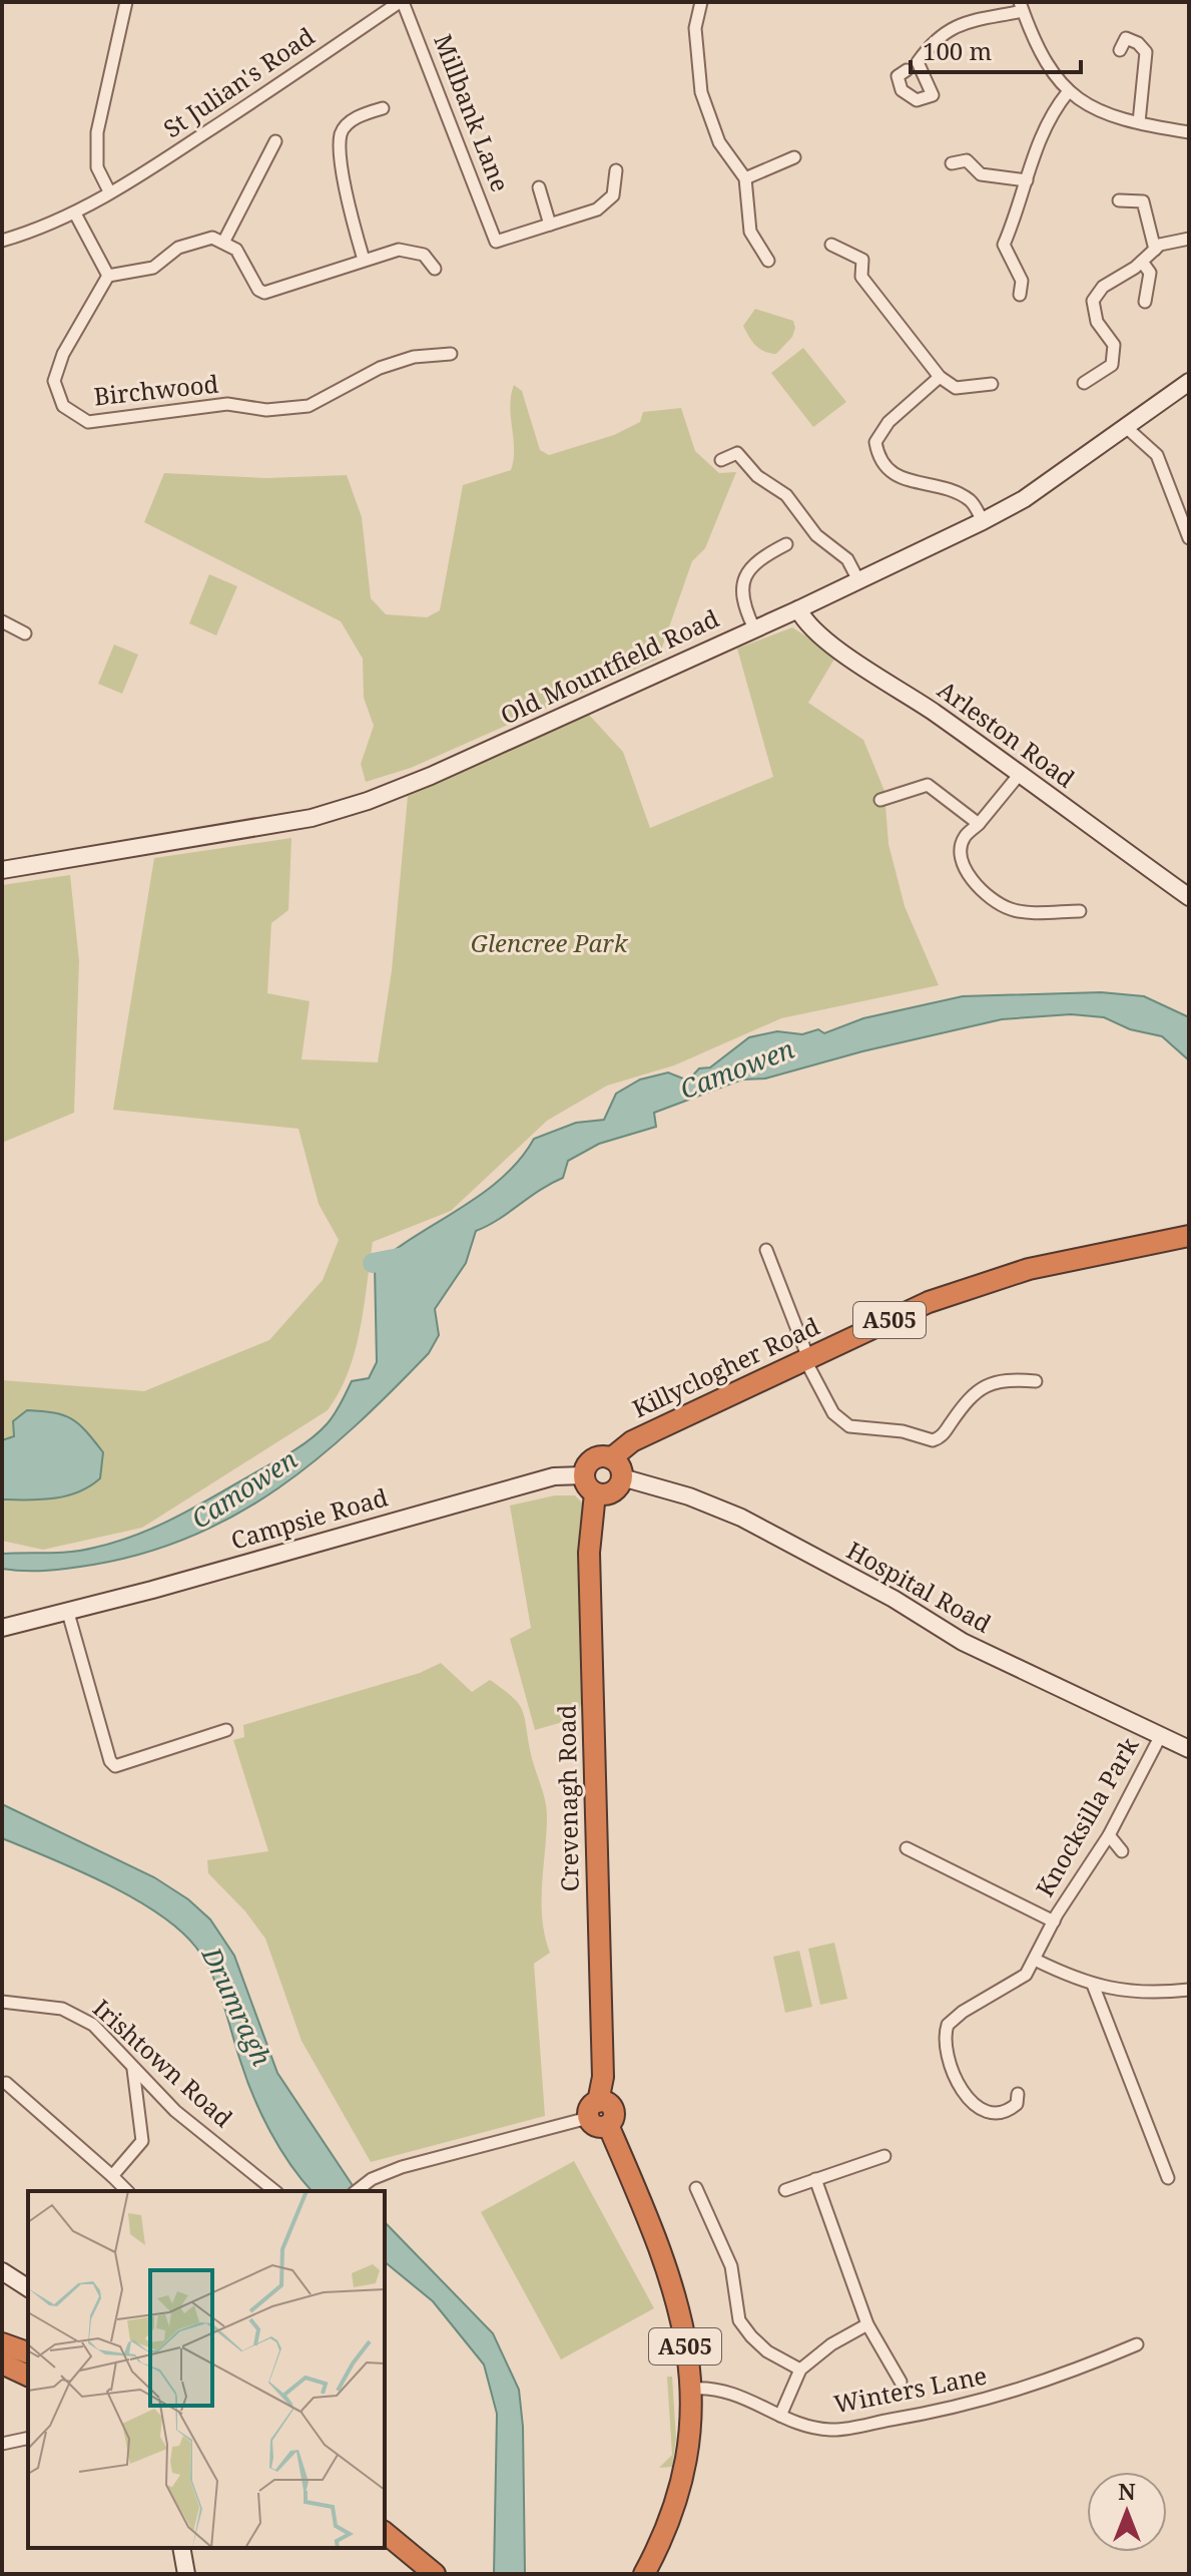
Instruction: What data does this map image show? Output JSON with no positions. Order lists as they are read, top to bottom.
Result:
{
  "streets": {
    "highway": ["A505", "Killyclogher Road", "Crevenagh Road"],
    "street": [
      "St Julian's Road",
      "Millbank Lane",
      "Birchwood",
      "Old Mountfield Road",
      "Arleston Road",
      "Campsie Road",
      "Hospital Road",
      "Knocksilla Park",
      "Irishtown Road",
      "Winters Lane"
    ]
  },
  "crossings": [
    ["St Julian's Road", "Millbank Lane"],
    ["Old Mountfield Road", "Arleston Road"],
    ["A505", "Killyclogher Road"],
    ["A505", "Campsie Road"],
    ["A505", "Hospital Road"],
    ["A505", "Crevenagh Road"],
    ["Killyclogher Road", "Campsie Road"],
    ["Killyclogher Road", "Hospital Road"],
    ["Killyclogher Road", "Crevenagh Road"],
    ["Campsie Road", "Hospital Road"],
    ["Campsie Road", "Crevenagh Road"],
    ["Hospital Road", "Crevenagh Road"],
    ["Hospital Road", "Knocksilla Park"],
    ["Crevenagh Road", "Winters Lane"]
  ],
  "water": ["Camowen", "Drumragh"],
  "parks": ["Glencree Park"],
  "scale_bar": "100 m",
  "north": "top"
}
